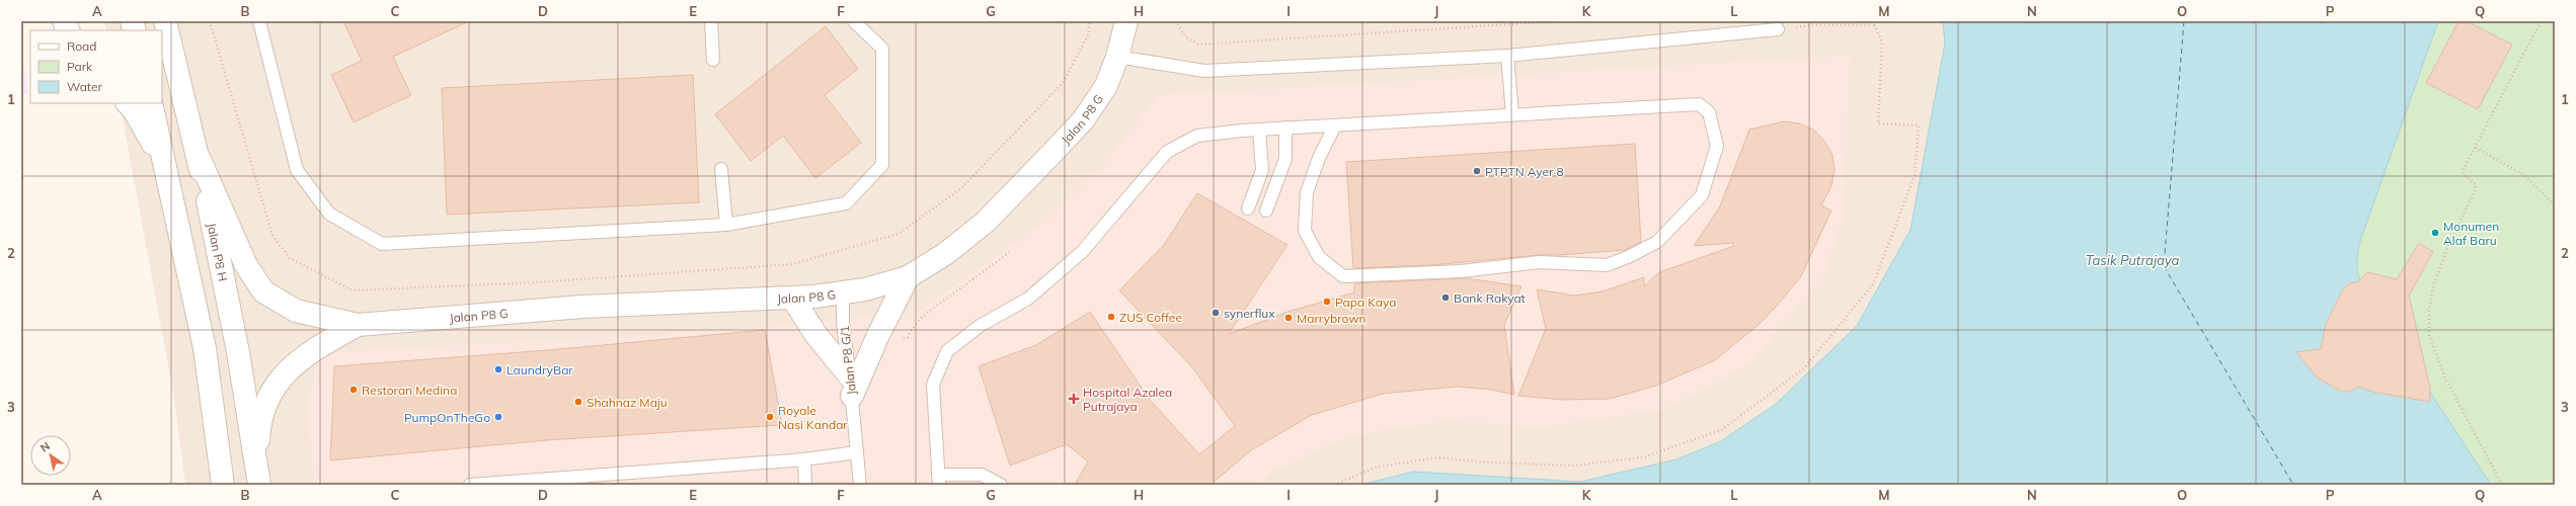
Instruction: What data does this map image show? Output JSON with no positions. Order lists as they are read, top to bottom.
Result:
{
  "streets": {
    "street": ["Jalan P8 G", "Jalan P8 H"],
    "lane": ["Jalan P8 G/1"]
  },
  "crossings": [
    ["Jalan P8 G", "Jalan P8 H"],
    ["Jalan P8 G", "Jalan P8 G/1"]
  ],
  "water": ["Tasik Putrajaya"],
  "places": {
    "other": [
      "PTPTN Ayer 8",
      "Monumen Alaf Baru",
      "Bank Rakyat",
      "Papa Kaya",
      "synerflux",
      "ZUS Coffee",
      "Marrybrown",
      "LaundryBar",
      "Restoran Medina",
      "Shahnaz Maju",
      "PumpOnTheGo",
      "Royale Nasi Kandar"
    ],
    "health": ["Hospital Azalea Putrajaya"]
  },
  "legend": ["Road", "Park", "Water"],
  "north": "top left",
  "grid": {
    "columns": [
      "A",
      "B",
      "C",
      "D",
      "E",
      "F",
      "G",
      "H",
      "I",
      "J",
      "K",
      "L",
      "M",
      "N",
      "O",
      "P",
      "Q"
    ],
    "rows": ["1", "2", "3"]
  }
}
